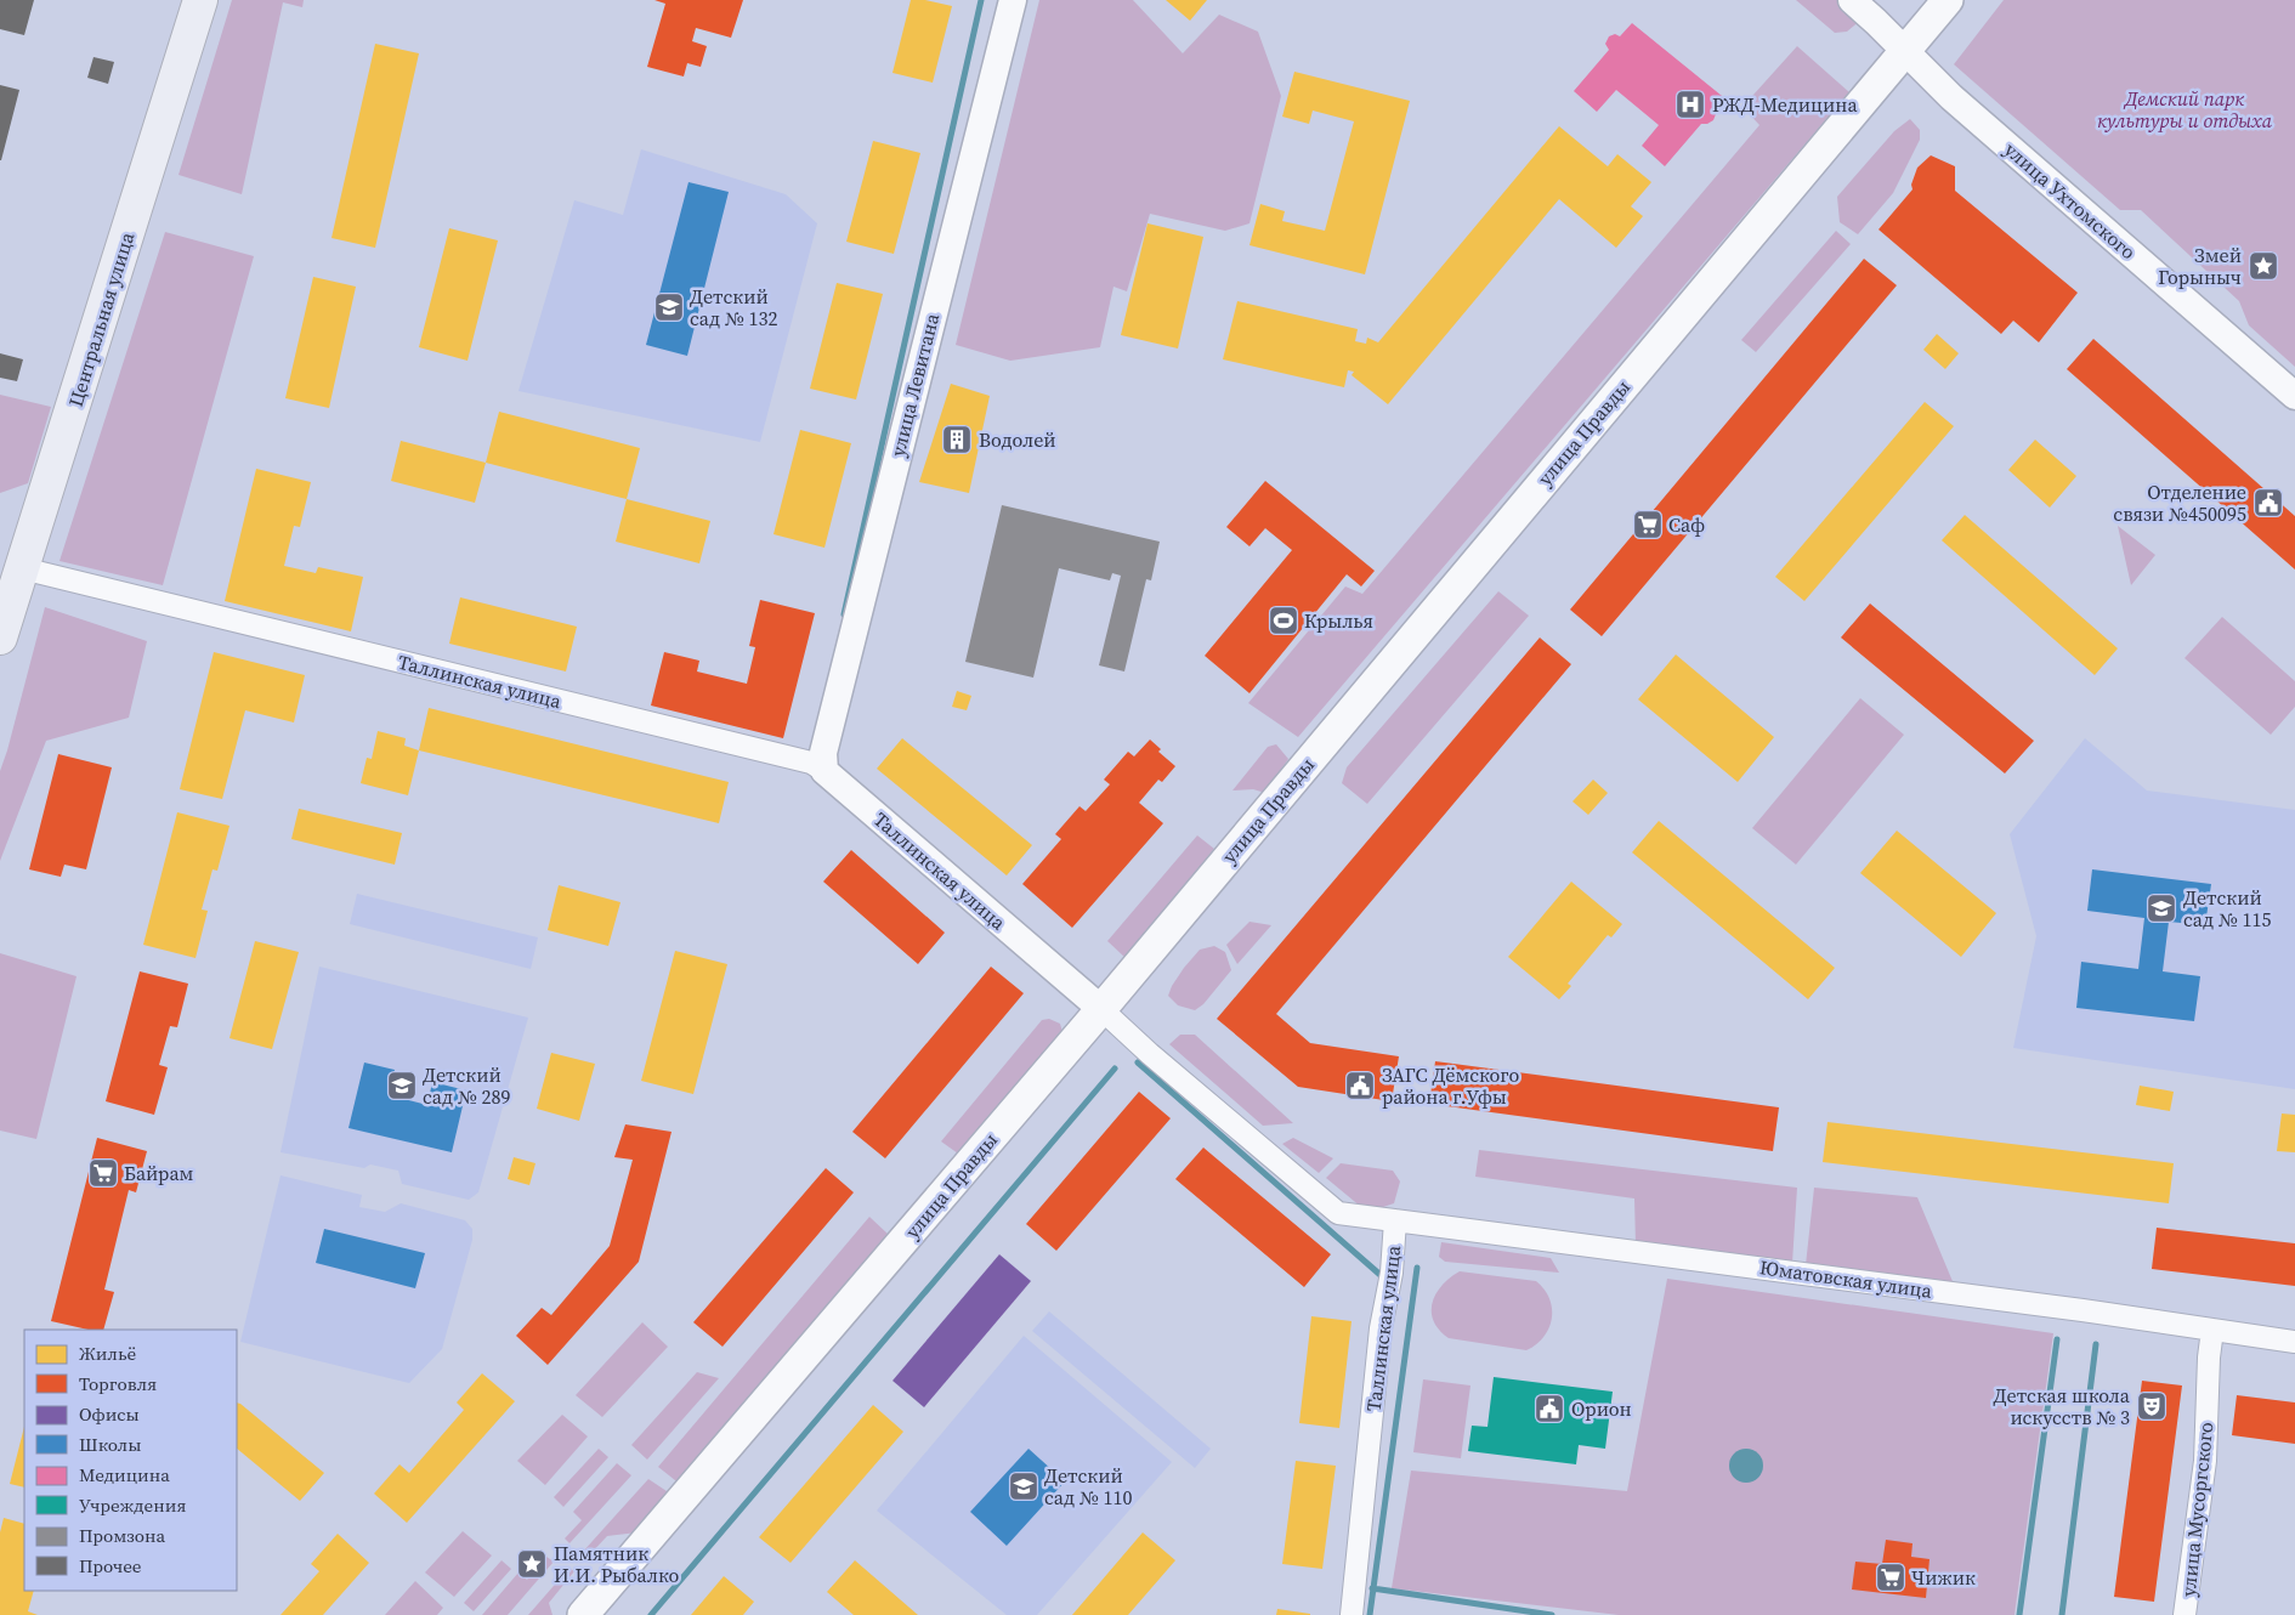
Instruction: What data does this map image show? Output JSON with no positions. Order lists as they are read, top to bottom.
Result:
{
  "streets": {
    "main road": ["Центральная улица", "улица Правды"],
    "street": [
      "улица Ухтомского",
      "улица Левитана",
      "Таллинская улица",
      "Юматовская улица",
      "улица Мусоргского"
    ]
  },
  "crossings": [
    ["улица Ухтомского", "улица Правды"],
    ["Центральная улица", "Таллинская улица"],
    ["улица Левитана", "Таллинская улица"],
    ["улица Правды", "Таллинская улица"],
    ["Таллинская улица", "Юматовская улица"],
    ["Юматовская улица", "улица Мусоргского"]
  ],
  "parks": ["Демский парк культуры и отдыха"],
  "places": {
    "hospital": ["РЖД-Медицина"],
    "place": ["Змей Горыныч", "Памятник И.И. Рыбалко"],
    "school or university": [
      "Детский сад № 132",
      "Детский сад № 115",
      "Детский сад № 289",
      "Детский сад № 110"
    ],
    "building": ["Водолей"],
    "public building": ["Отделение связи №450095", "ЗАГС Дёмского района г.Уфы", "Орион"],
    "supermarket": ["Саф", "Байрам", "Чижик"],
    "sports": ["Крылья"],
    "theatre": ["Детская школа искусств № 3"]
  },
  "legend": [
    "Жильё",
    "Торговля",
    "Офисы",
    "Школы",
    "Медицина",
    "Учреждения",
    "Промзона",
    "Прочее"
  ]
}
